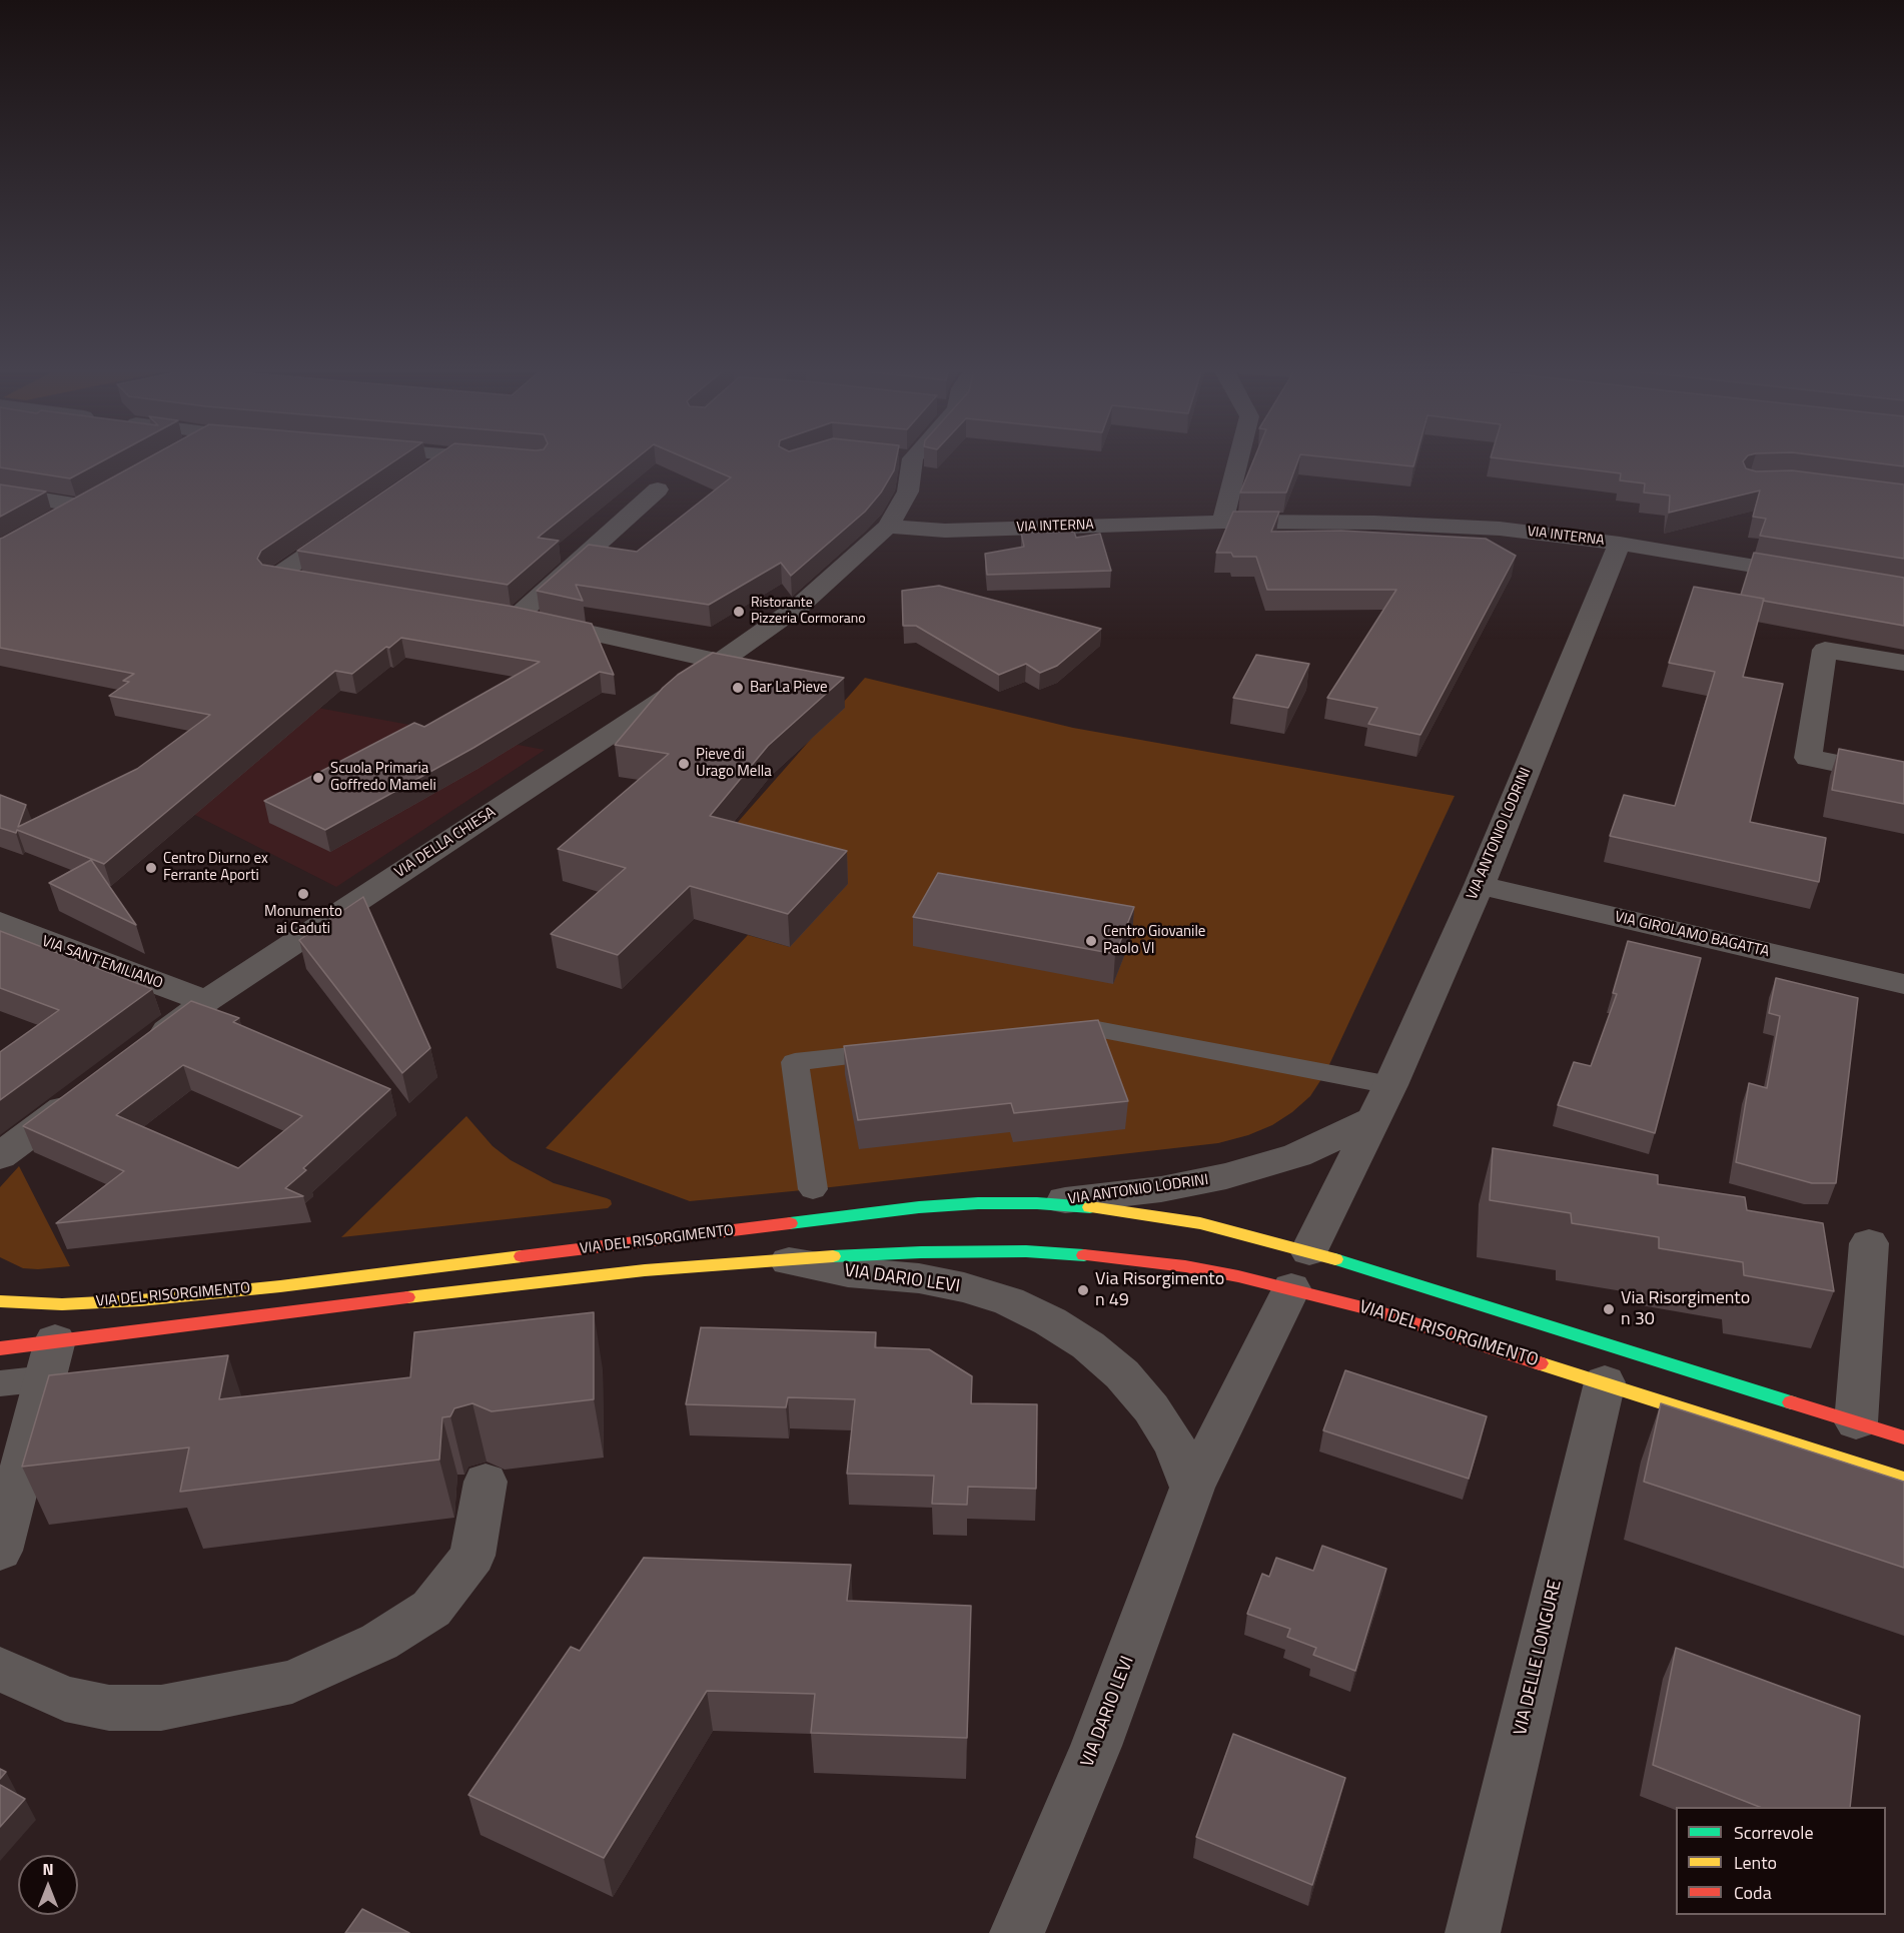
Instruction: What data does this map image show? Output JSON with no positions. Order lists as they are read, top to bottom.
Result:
{
  "streets": {
    "street": [
      "VIA INTERNA",
      "VIA ANTONIO LODRINI",
      "VIA DELLA CHIESA",
      "VIA GIROLAMO BAGATTA",
      "VIA SANT'EMILIANO",
      "VIA DEL RISORGIMENTO",
      "VIA DARIO LEVI",
      "VIA DELLE LONGURE"
    ]
  },
  "crossings": [
    ["VIA INTERNA", "VIA ANTONIO LODRINI"],
    ["VIA INTERNA", "VIA DELLA CHIESA"],
    ["VIA ANTONIO LODRINI", "VIA GIROLAMO BAGATTA"],
    ["VIA ANTONIO LODRINI", "VIA DEL RISORGIMENTO"],
    ["VIA ANTONIO LODRINI", "VIA DARIO LEVI"],
    ["VIA DELLA CHIESA", "VIA SANT'EMILIANO"],
    ["VIA DEL RISORGIMENTO", "VIA DARIO LEVI"],
    ["VIA DEL RISORGIMENTO", "VIA DELLE LONGURE"]
  ],
  "places": [
    "Ristorante Pizzeria Cormorano",
    "Bar La Pieve",
    "Pieve di Urago Mella",
    "Scuola Primaria Goffredo Mameli",
    "Centro Diurno ex Ferrante Aporti",
    "Monumento ai Caduti",
    "Centro Giovanile Paolo VI",
    "Via Risorgimento n 49",
    "Via Risorgimento n 30"
  ],
  "legend": ["Scorrevole", "Lento", "Coda"],
  "north": "top"
}
